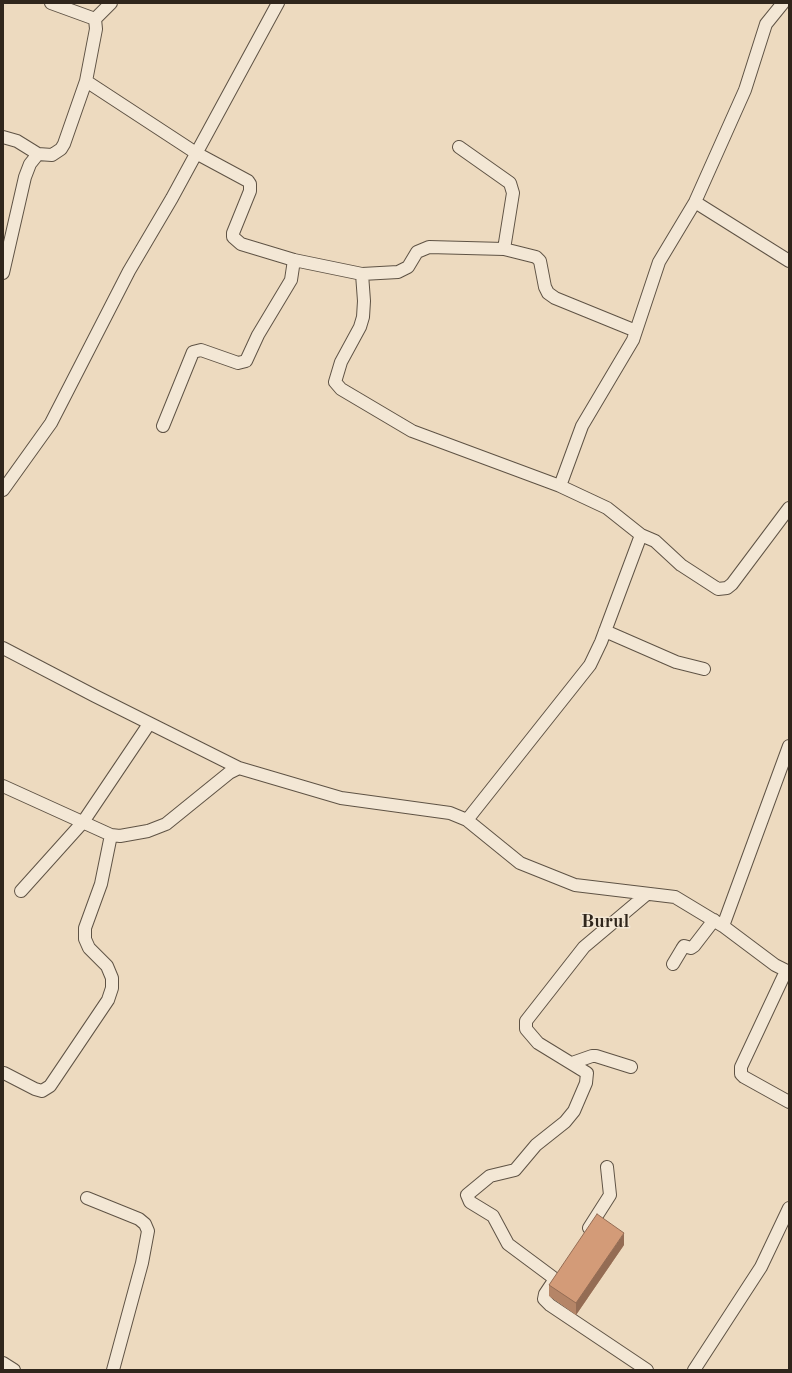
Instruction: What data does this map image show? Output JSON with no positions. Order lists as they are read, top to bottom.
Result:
{
  "districts": ["Burul"]
}
